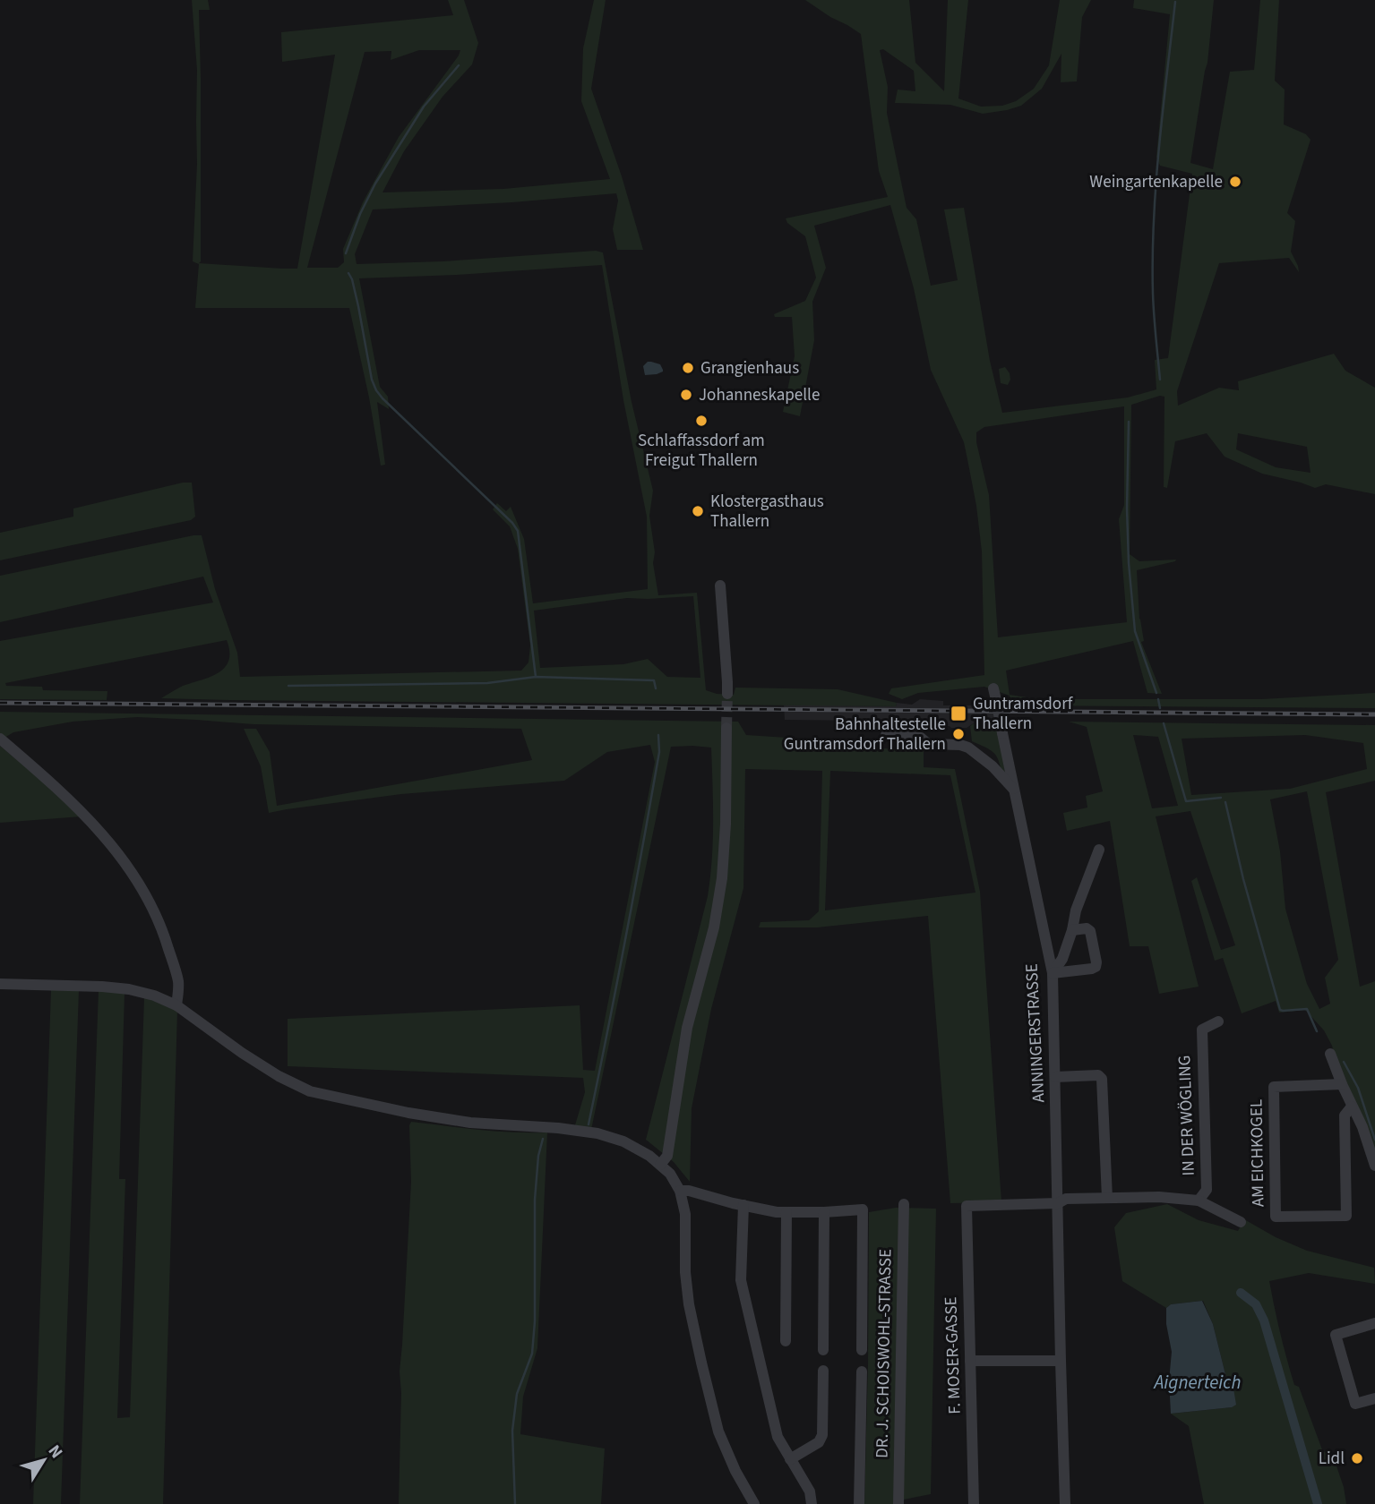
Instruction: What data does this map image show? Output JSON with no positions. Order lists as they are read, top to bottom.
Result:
{
  "streets": {
    "street": [
      "ANNINGERSTRASSE",
      "IN DER WÖGLING",
      "AM EICHKOGEL",
      "DR. J. SCHOISWOHL-STRASSE",
      "F. MOSER-GASSE"
    ]
  },
  "crossings": [
    ["ANNINGERSTRASSE", "IN DER WÖGLING"],
    ["ANNINGERSTRASSE", "F. MOSER-GASSE"],
    ["IN DER WÖGLING", "F. MOSER-GASSE"]
  ],
  "water": ["Aignerteich"],
  "places": {
    "other": [
      "Weingartenkapelle",
      "Grangienhaus",
      "Johanneskapelle",
      "Schlaffassdorf am Freigut Thallern",
      "Klostergasthaus Thallern",
      "Bahnhaltestelle Guntramsdorf Thallern",
      "Lidl"
    ],
    "transit": ["Guntramsdorf Thallern"]
  },
  "north": "top right"
}
